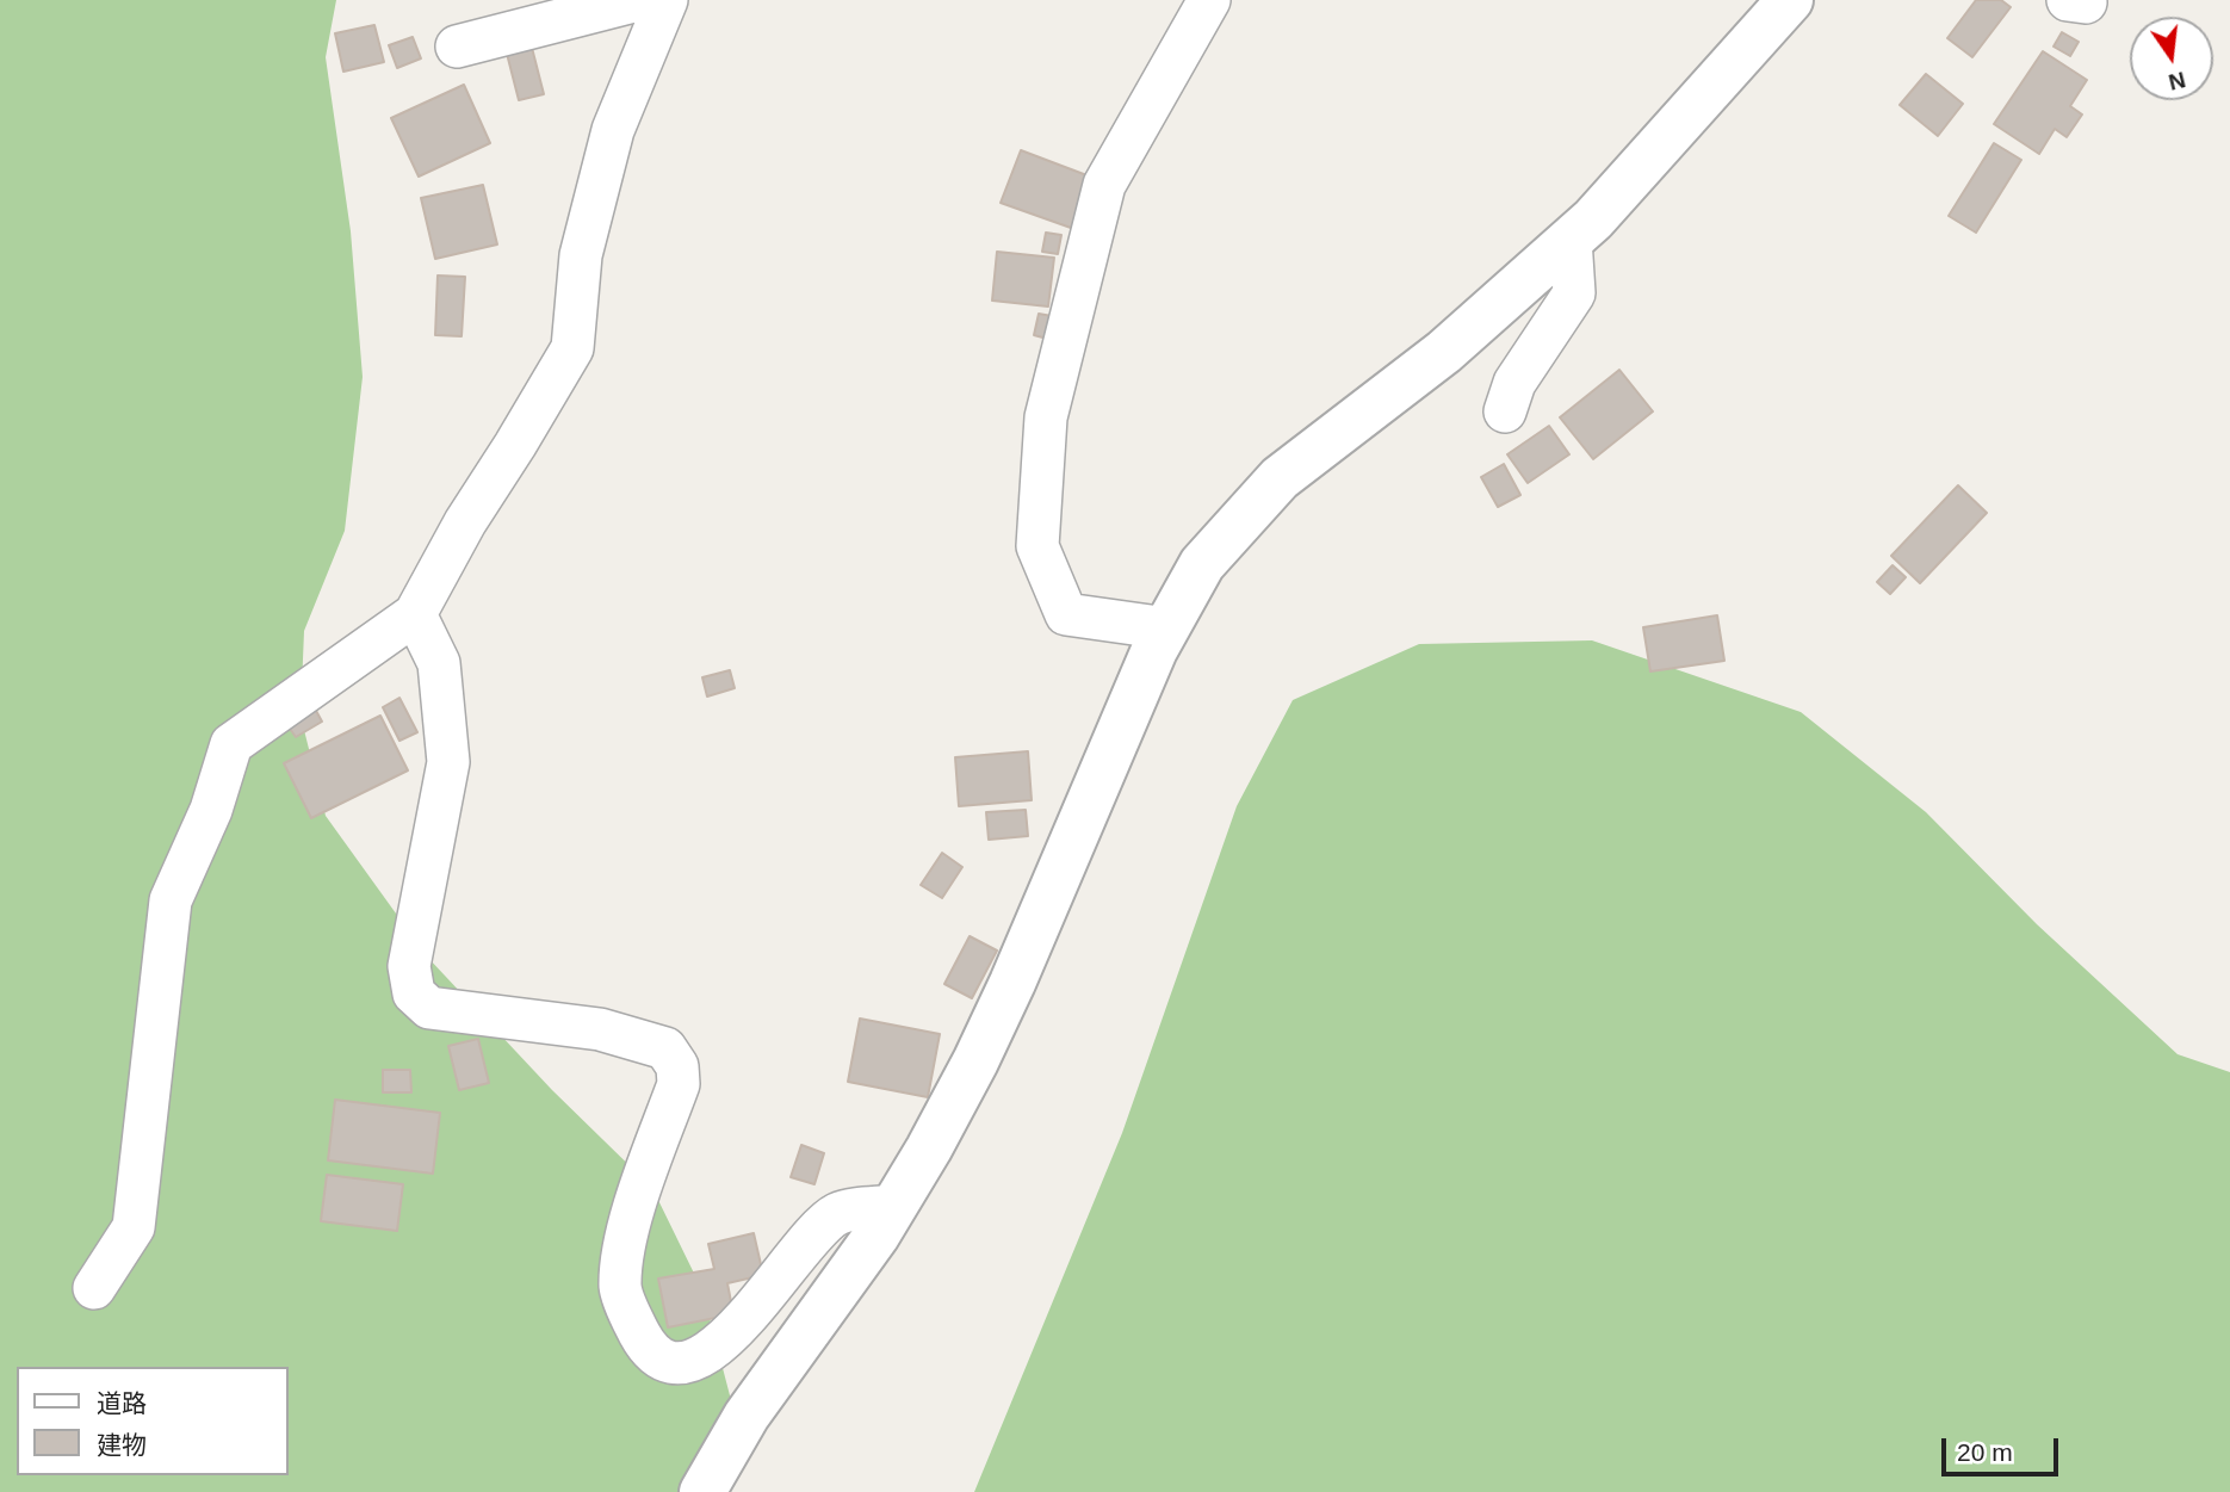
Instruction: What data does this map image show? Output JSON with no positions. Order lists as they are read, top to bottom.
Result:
{
  "legend": ["道路", "建物"],
  "scale_bar": "20 m",
  "north": "bottom"
}
